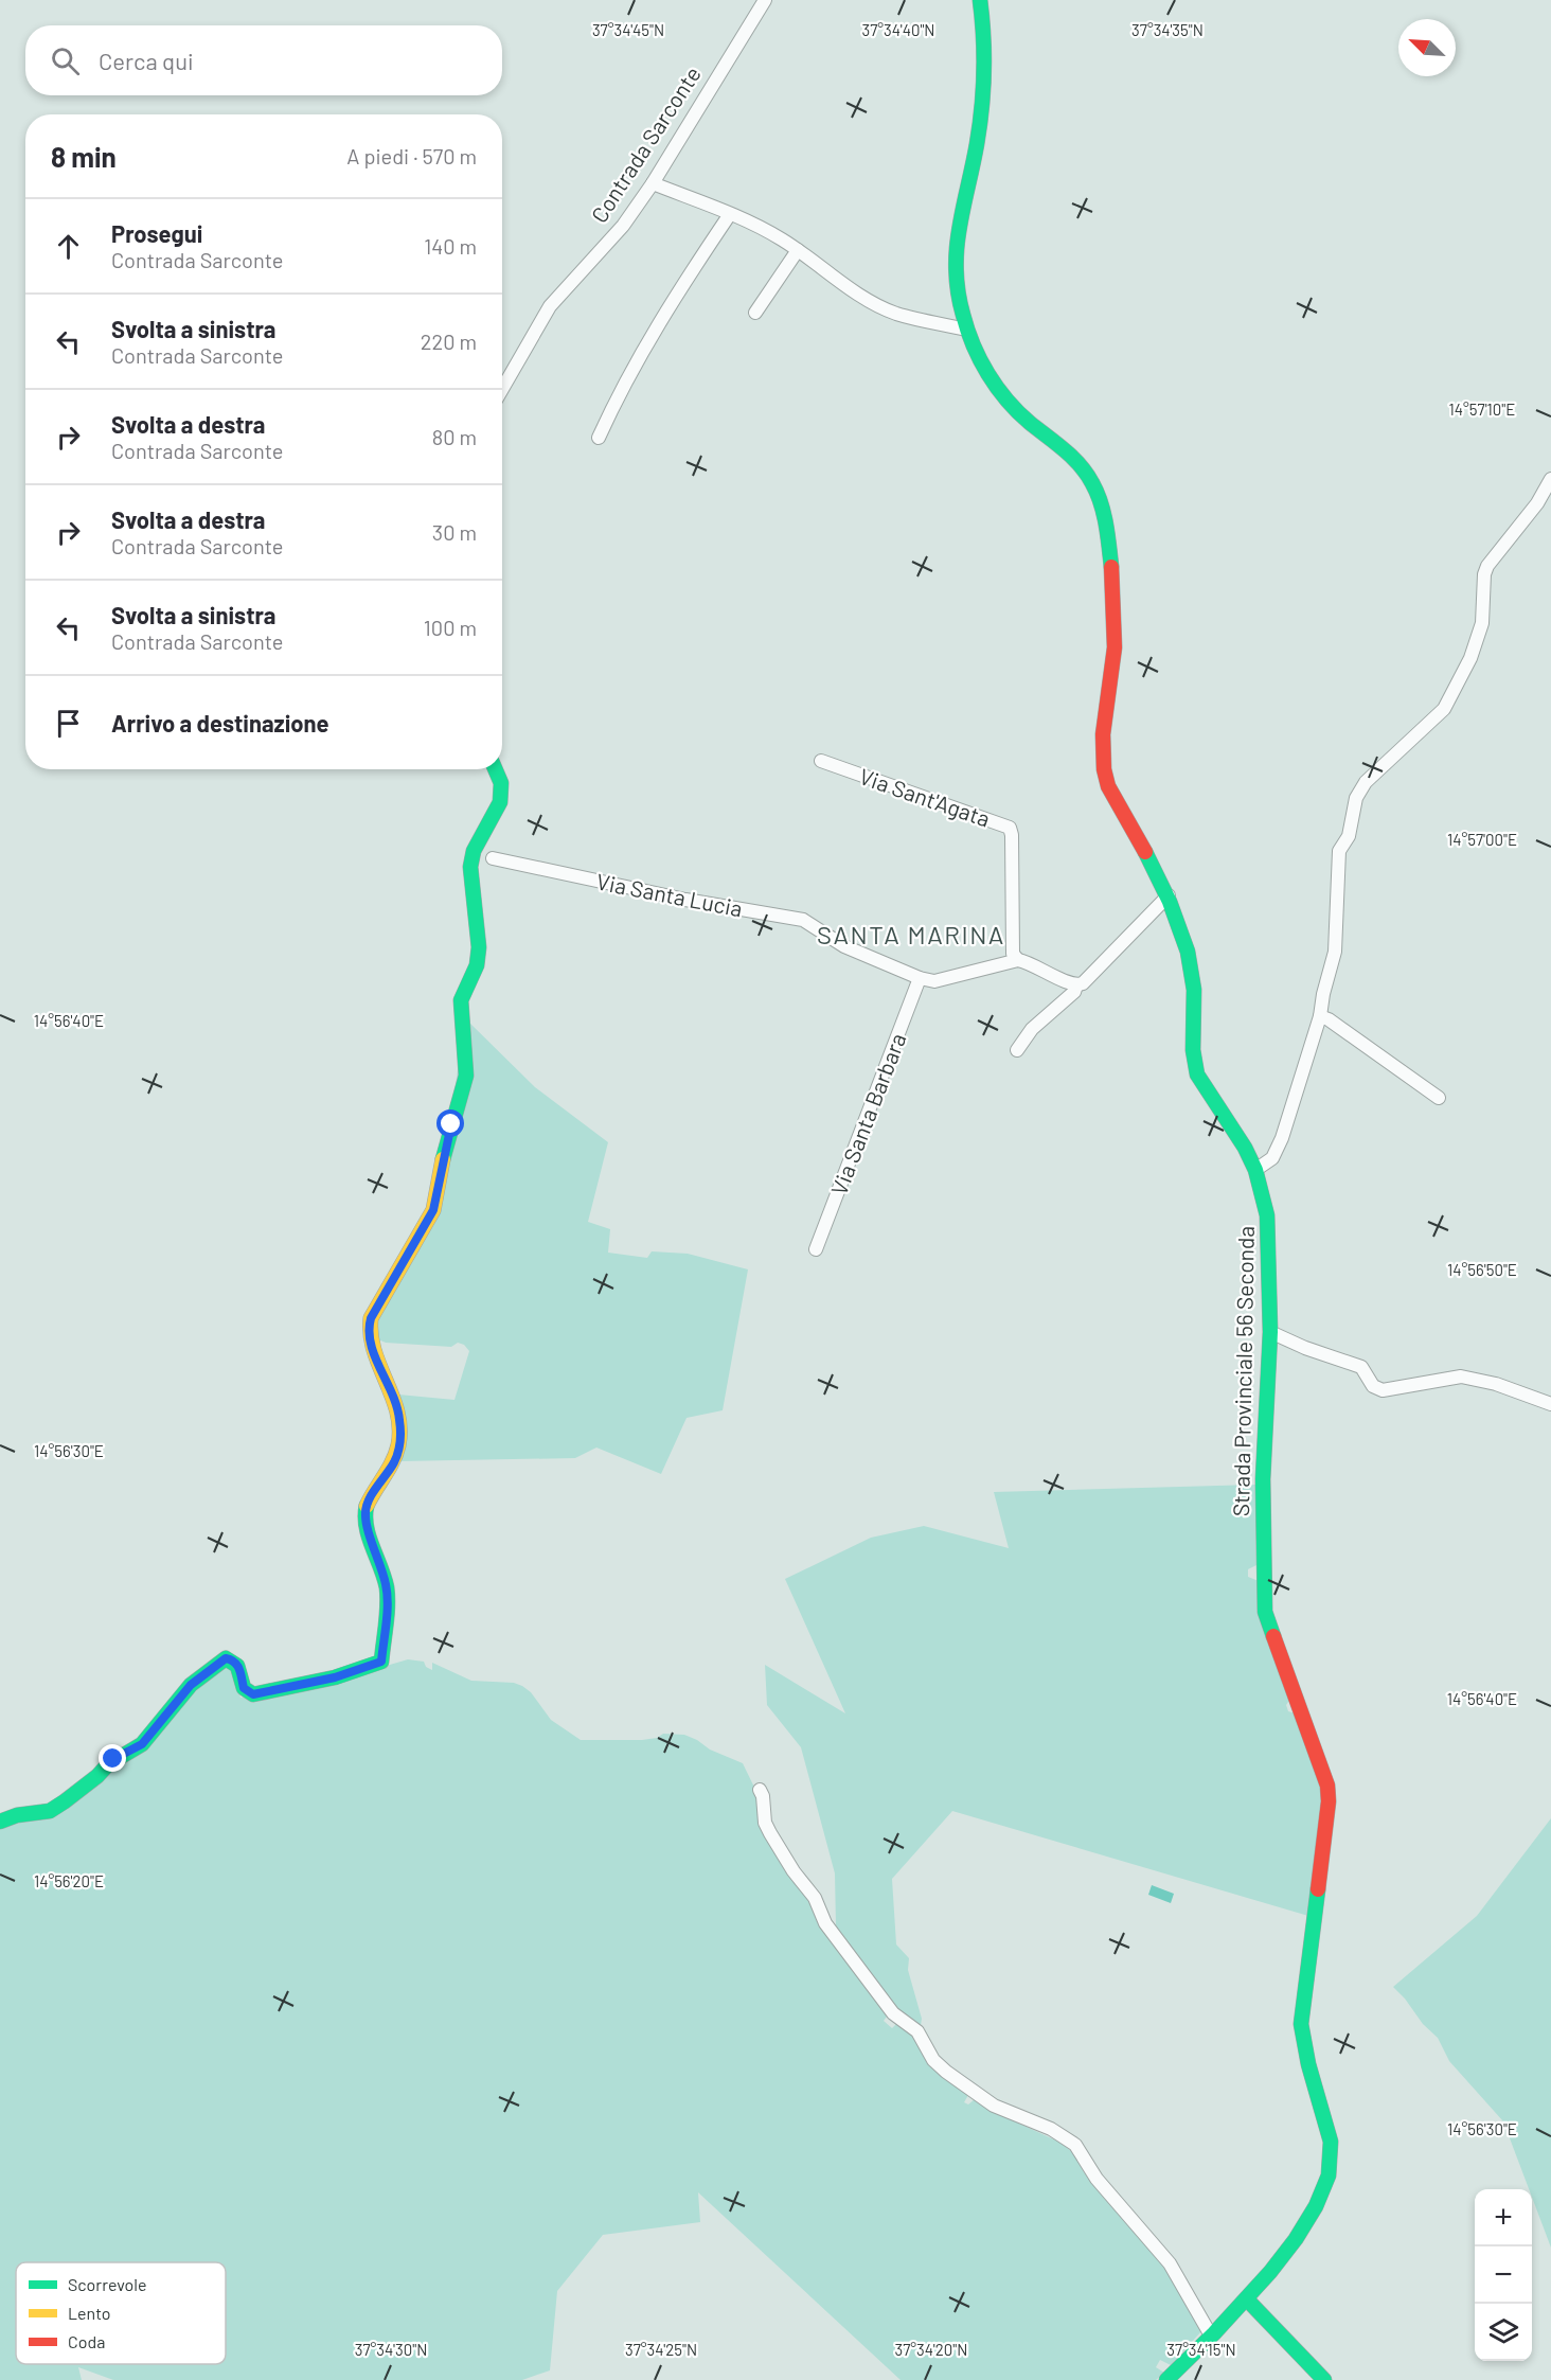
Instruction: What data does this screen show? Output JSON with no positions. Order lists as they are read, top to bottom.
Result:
{
  "streets": {
    "street": [
      "Contrada Sarconte",
      "Via Sant'Agata",
      "Via Santa Lucia",
      "Via Santa Barbara",
      "Strada Provinciale 56 Seconda"
    ]
  },
  "crossings": [
    ["Via Sant'Agata", "Via Santa Lucia"],
    ["Via Santa Lucia", "Via Santa Barbara"]
  ],
  "districts": ["SANTA MARINA"],
  "legend": ["Scorrevole", "Lento", "Coda"],
  "north": "top left",
  "page": {
    "search": "Cerca qui",
    "heading": ["8 min", "A piedi · 570 m"],
    "list": [
      ["Prosegui", "Contrada Sarconte", "140 m"],
      ["Svolta a sinistra", "Contrada Sarconte", "220 m"],
      ["Svolta a destra", "Contrada Sarconte", "80 m"],
      ["Svolta a destra", "Contrada Sarconte", "30 m"],
      ["Svolta a sinistra", "Contrada Sarconte", "100 m"],
      "Arrivo a destinazione"
    ],
    "map_buttons": ["+", "−"]
  },
  "coordinates": [
    "37°34'40\"N",
    "37°34'35\"N",
    "37°34'45\"N",
    "14°57'10\"E",
    "14°57'00\"E",
    "14°56'40\"E",
    "14°56'50\"E",
    "14°56'30\"E",
    "14°56'20\"E",
    "37°34'30\"N",
    "37°34'25\"N",
    "37°34'20\"N",
    "37°34'15\"N"
  ]
}
